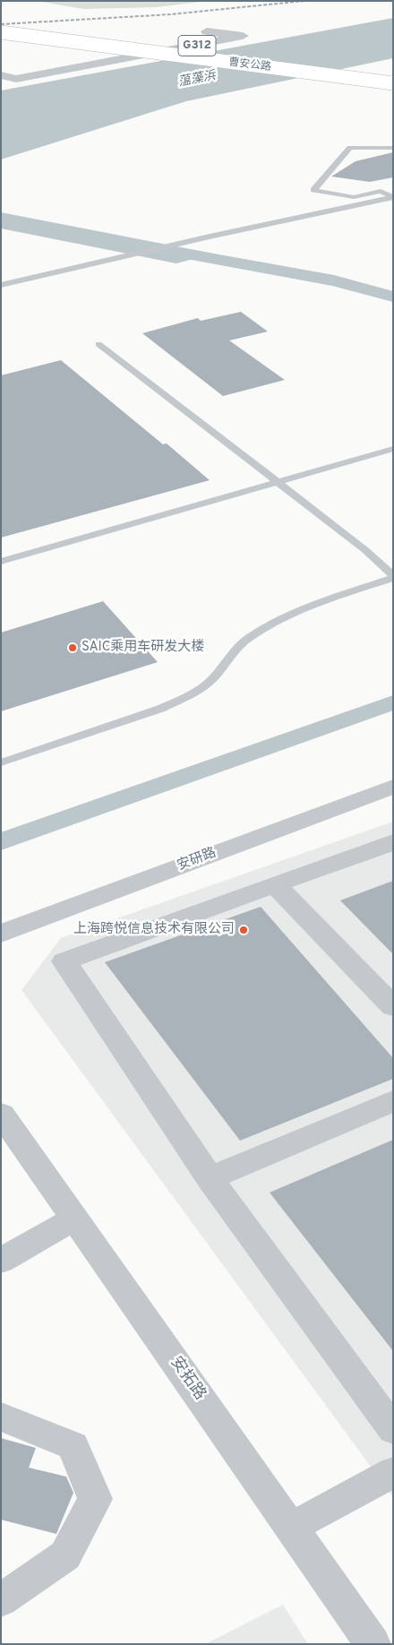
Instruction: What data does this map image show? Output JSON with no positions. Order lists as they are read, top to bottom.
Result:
{
  "streets": {
    "highway": ["G312", "曹安公路"],
    "street": ["安研路", "安拓路"]
  },
  "water": ["蕰藻浜"],
  "places": ["SAIC乘用车研发大楼", "上海跨悦信息技术有限公司"]
}
